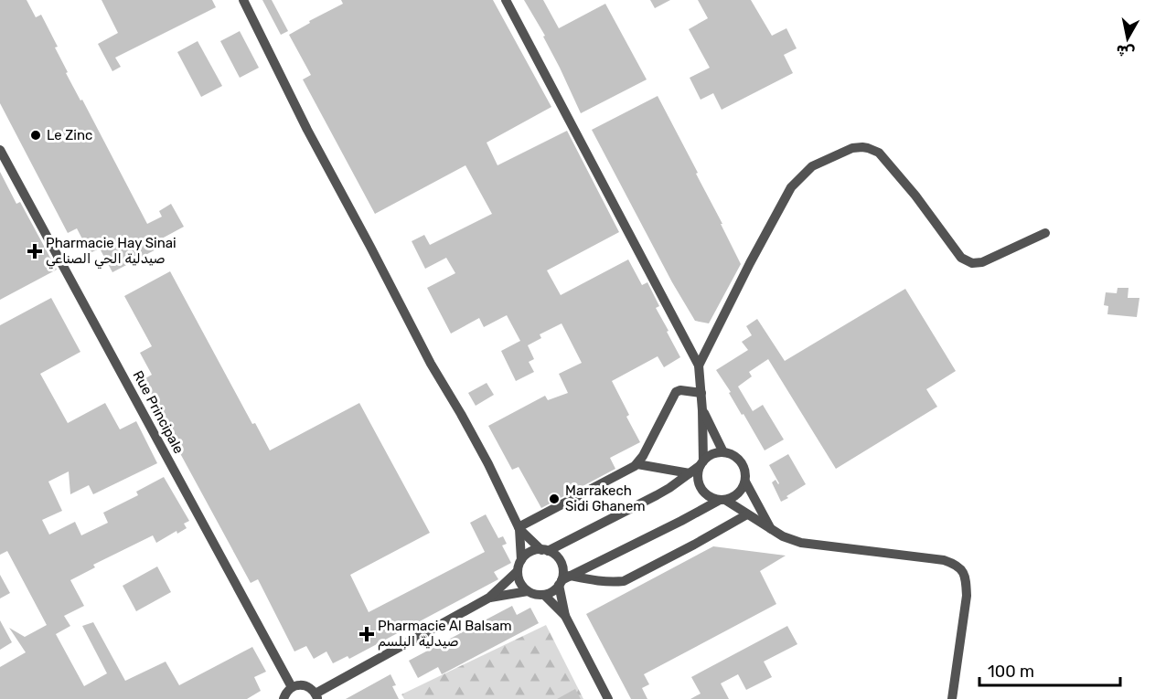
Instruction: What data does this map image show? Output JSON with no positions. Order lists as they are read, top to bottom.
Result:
{
  "streets": {
    "street": ["Rue Principale"]
  },
  "places": {
    "other": ["Le Zinc", "Marrakech Sidi Ghanem"],
    "health": ["Pharmacie Hay Sinai صيدلية الحي الصناعي", "Pharmacie Al Balsam صيدلية البلسم"]
  },
  "scale_bar": "100 m",
  "north": "bottom"
}
